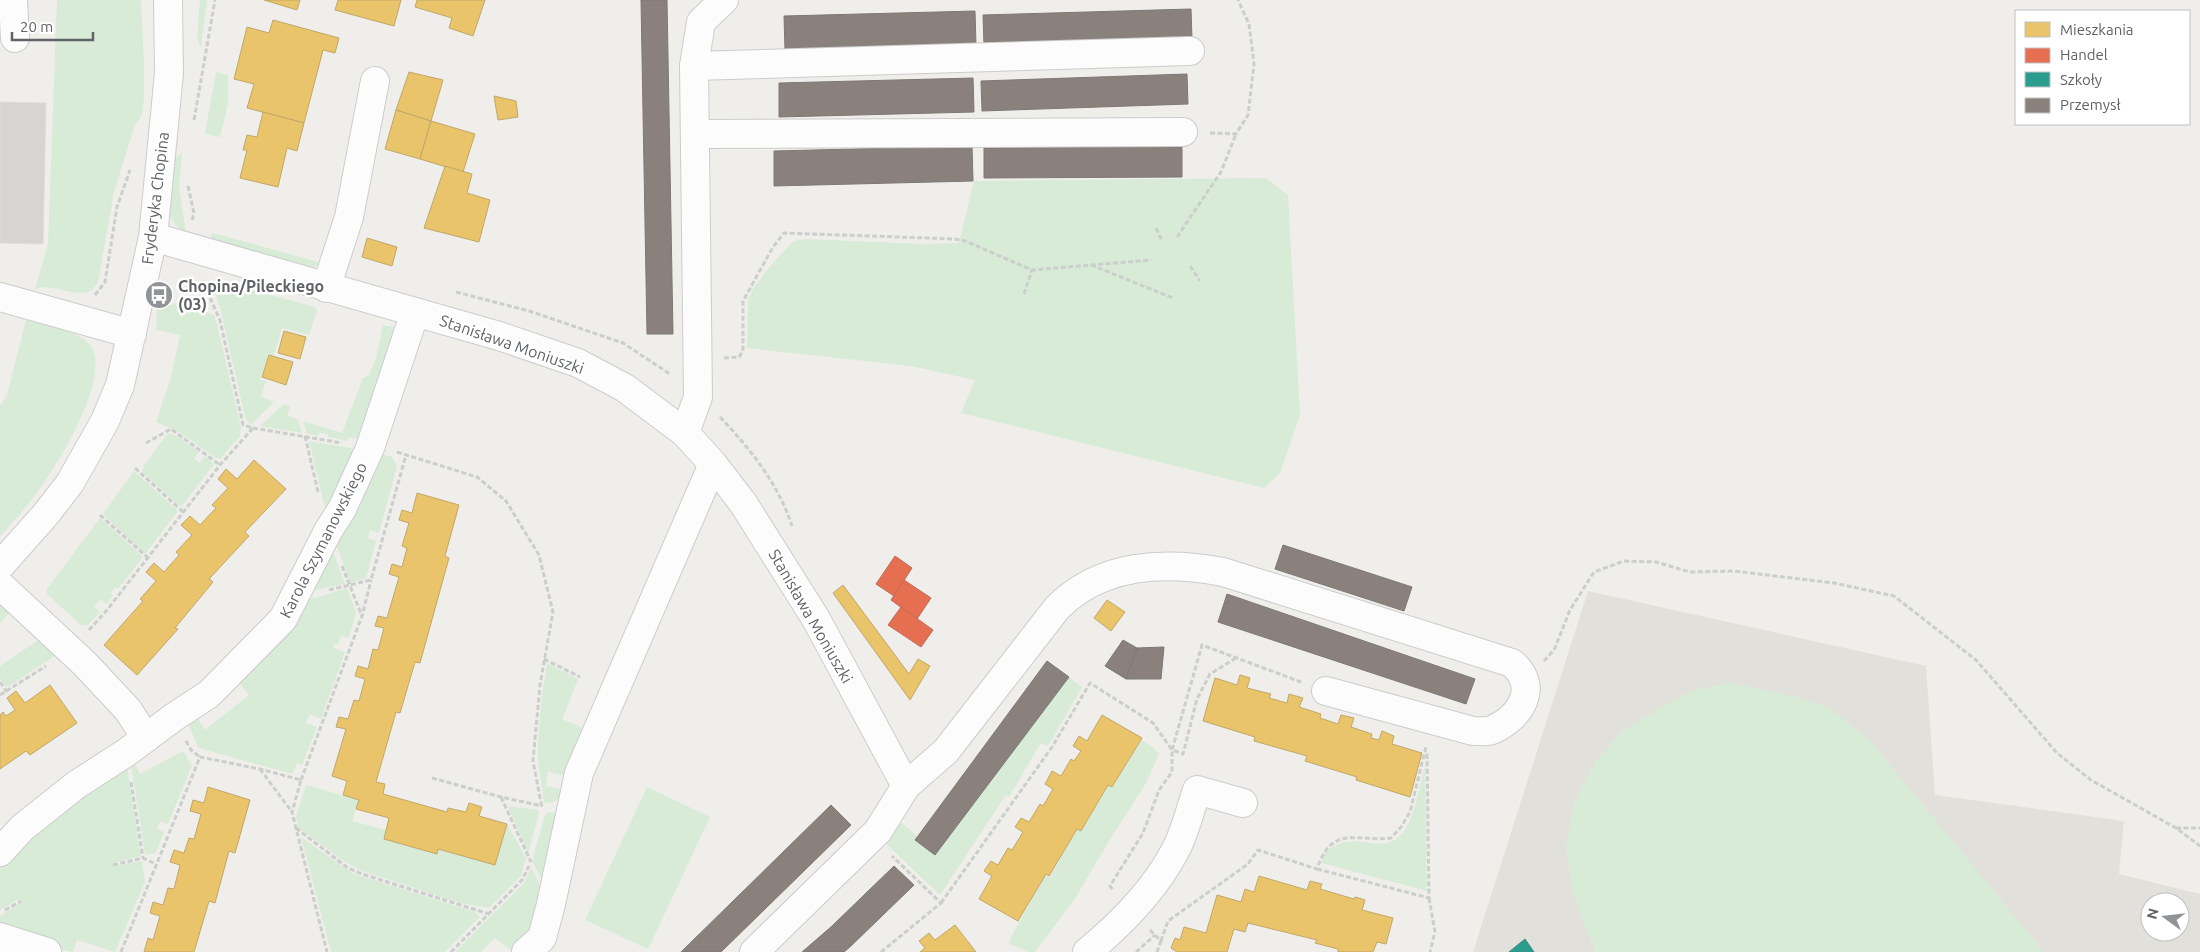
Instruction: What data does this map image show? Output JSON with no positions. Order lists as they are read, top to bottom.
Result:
{
  "streets": {
    "street": ["Fryderyka Chopina", "Stanisława Moniuszki", "Karola Szymanowskiego"]
  },
  "crossings": [
    ["Fryderyka Chopina", "Stanisława Moniuszki"],
    ["Stanisława Moniuszki", "Karola Szymanowskiego"]
  ],
  "places": {
    "bus stop": ["Chopina/Pileckiego (03)"]
  },
  "legend": [
    "Mieszkania",
    "Handel",
    "Szkoły",
    "Przemysł"
  ],
  "scale_bar": "20 m",
  "north": "left"
}
